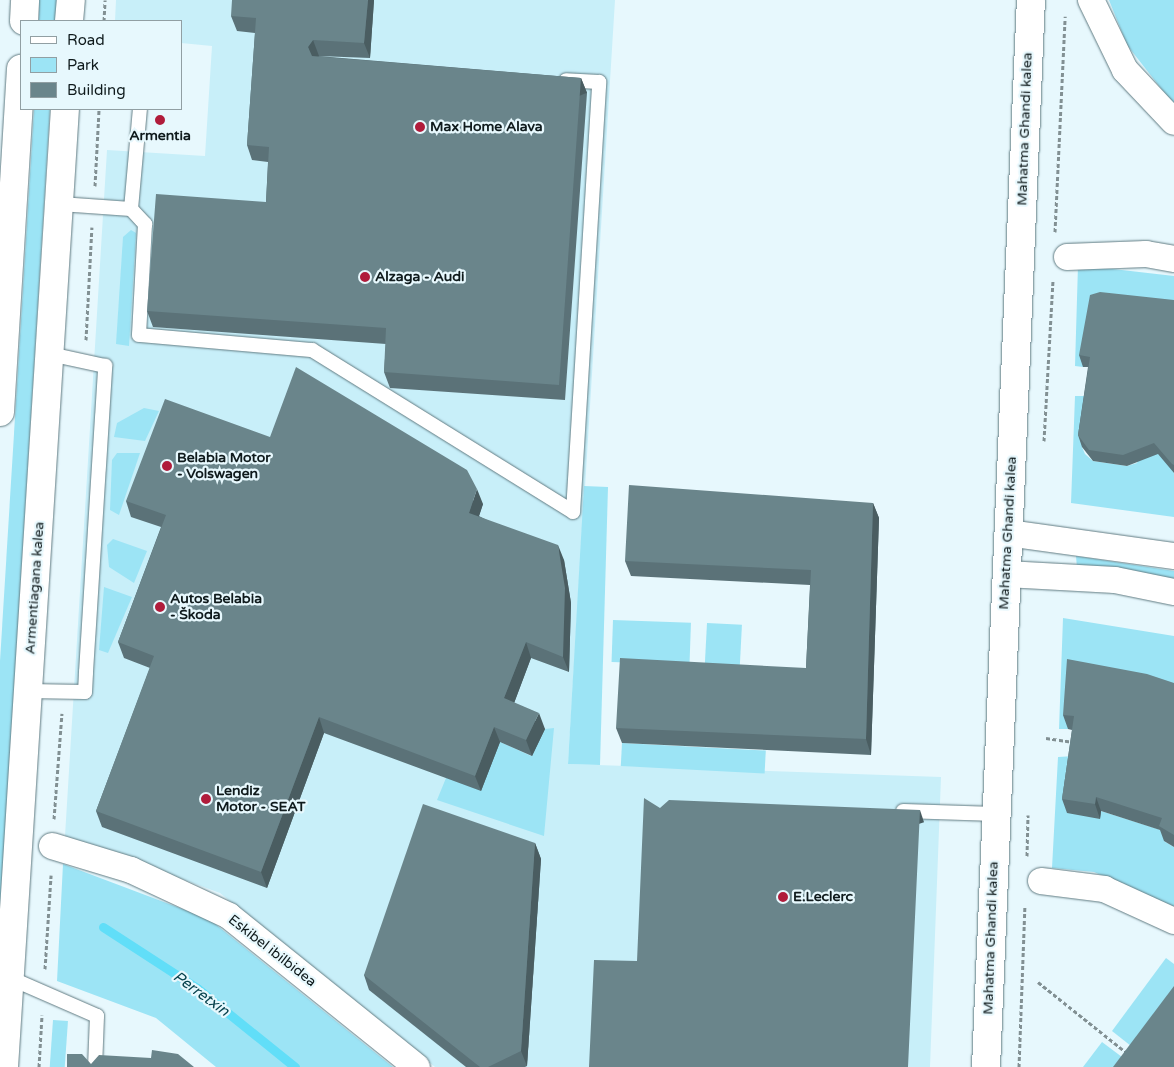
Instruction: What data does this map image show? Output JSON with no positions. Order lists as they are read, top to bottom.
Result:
{
  "streets": {
    "main road": ["Mahatma Ghandi kalea", "Armentiagana kalea"],
    "street": ["Eskibel ibilbidea"]
  },
  "water": ["Perretxin"],
  "places": [
    "Armentia",
    "Max Home Alava",
    "Alzaga - Audi",
    "Belabia Motor - Volswagen",
    "Autos Belabia - Škoda",
    "Lendiz Motor - SEAT",
    "E.Leclerc"
  ],
  "legend": ["Road", "Park", "Building"]
}
